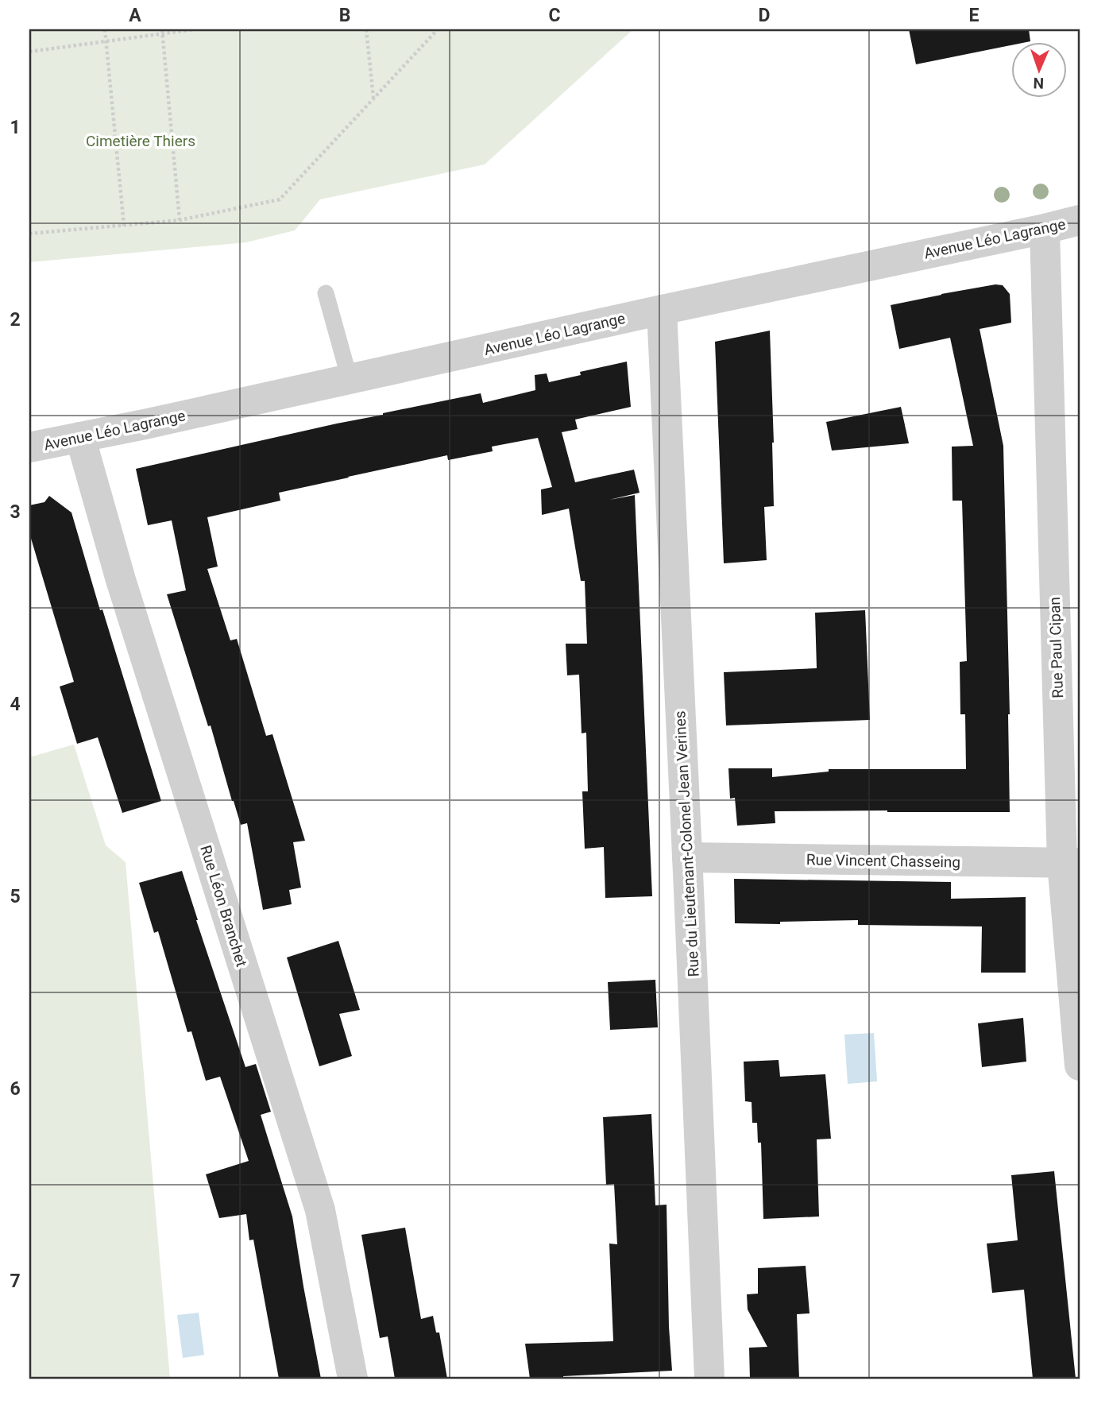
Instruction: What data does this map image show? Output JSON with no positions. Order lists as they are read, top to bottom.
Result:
{
  "streets": {
    "street": [
      "Avenue Léo Lagrange",
      "Rue Paul Cipan",
      "Rue du Lieutenant-Colonel Jean Verines",
      "Rue Vincent Chasseing",
      "Rue Léon Branchet"
    ]
  },
  "crossings": [
    ["Avenue Léo Lagrange", "Rue Paul Cipan"],
    ["Avenue Léo Lagrange", "Rue du Lieutenant-Colonel Jean Verines"],
    ["Avenue Léo Lagrange", "Rue Léon Branchet"],
    ["Rue Paul Cipan", "Rue Vincent Chasseing"],
    ["Rue du Lieutenant-Colonel Jean Verines", "Rue Vincent Chasseing"]
  ],
  "parks": ["Cimetière Thiers"],
  "north": "bottom",
  "grid": {
    "columns": [
      "A",
      "B",
      "C",
      "D",
      "E"
    ],
    "rows": [
      "1",
      "2",
      "3",
      "4",
      "5",
      "6",
      "7"
    ]
  }
}
